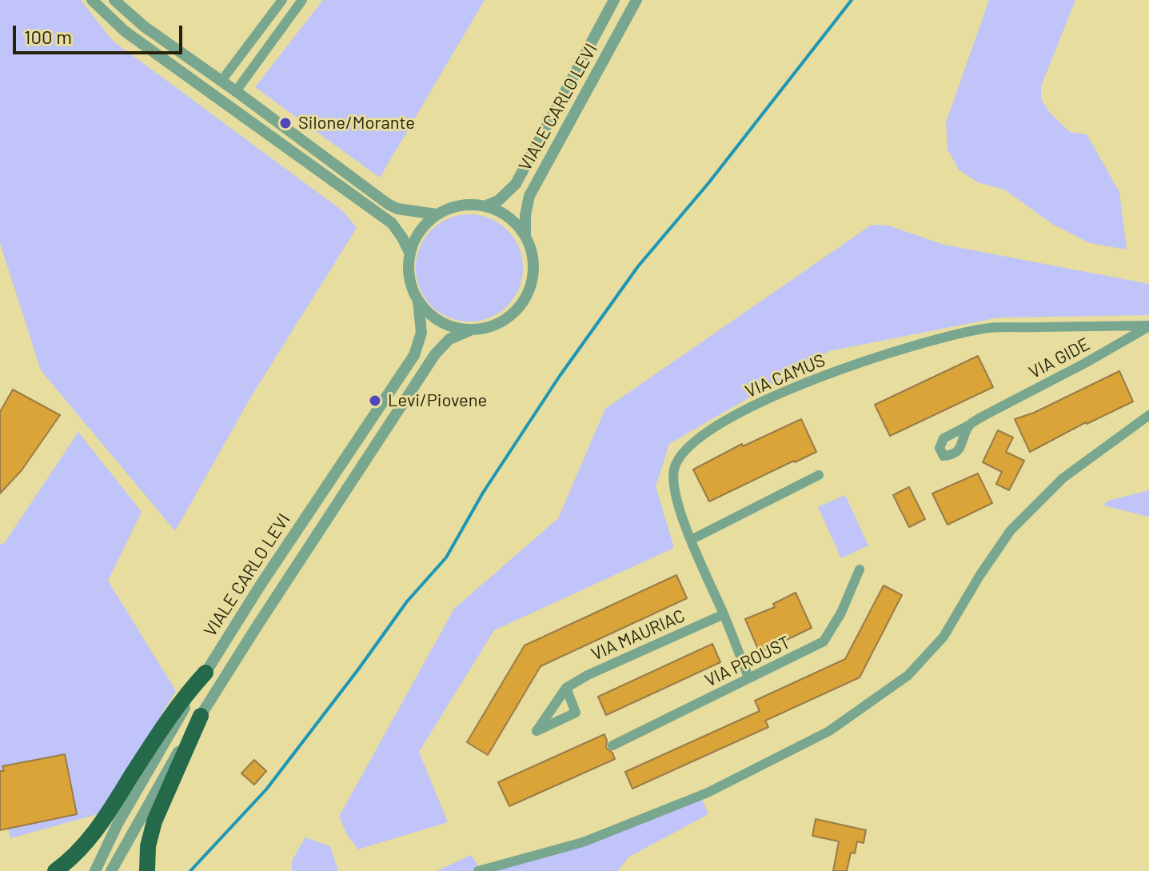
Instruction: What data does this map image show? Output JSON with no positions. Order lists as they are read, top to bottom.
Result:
{
  "streets": {
    "street": [
      "VIALE CARLO LEVI",
      "VIA GIDE",
      "VIA CAMUS",
      "VIA MAURIAC",
      "VIA PROUST"
    ]
  },
  "crossings": [
    ["VIA GIDE", "VIA CAMUS"],
    ["VIA CAMUS", "VIA MAURIAC"],
    ["VIA CAMUS", "VIA PROUST"]
  ],
  "places": ["Silone/Morante", "Levi/Piovene"],
  "scale_bar": "100 m"
}
